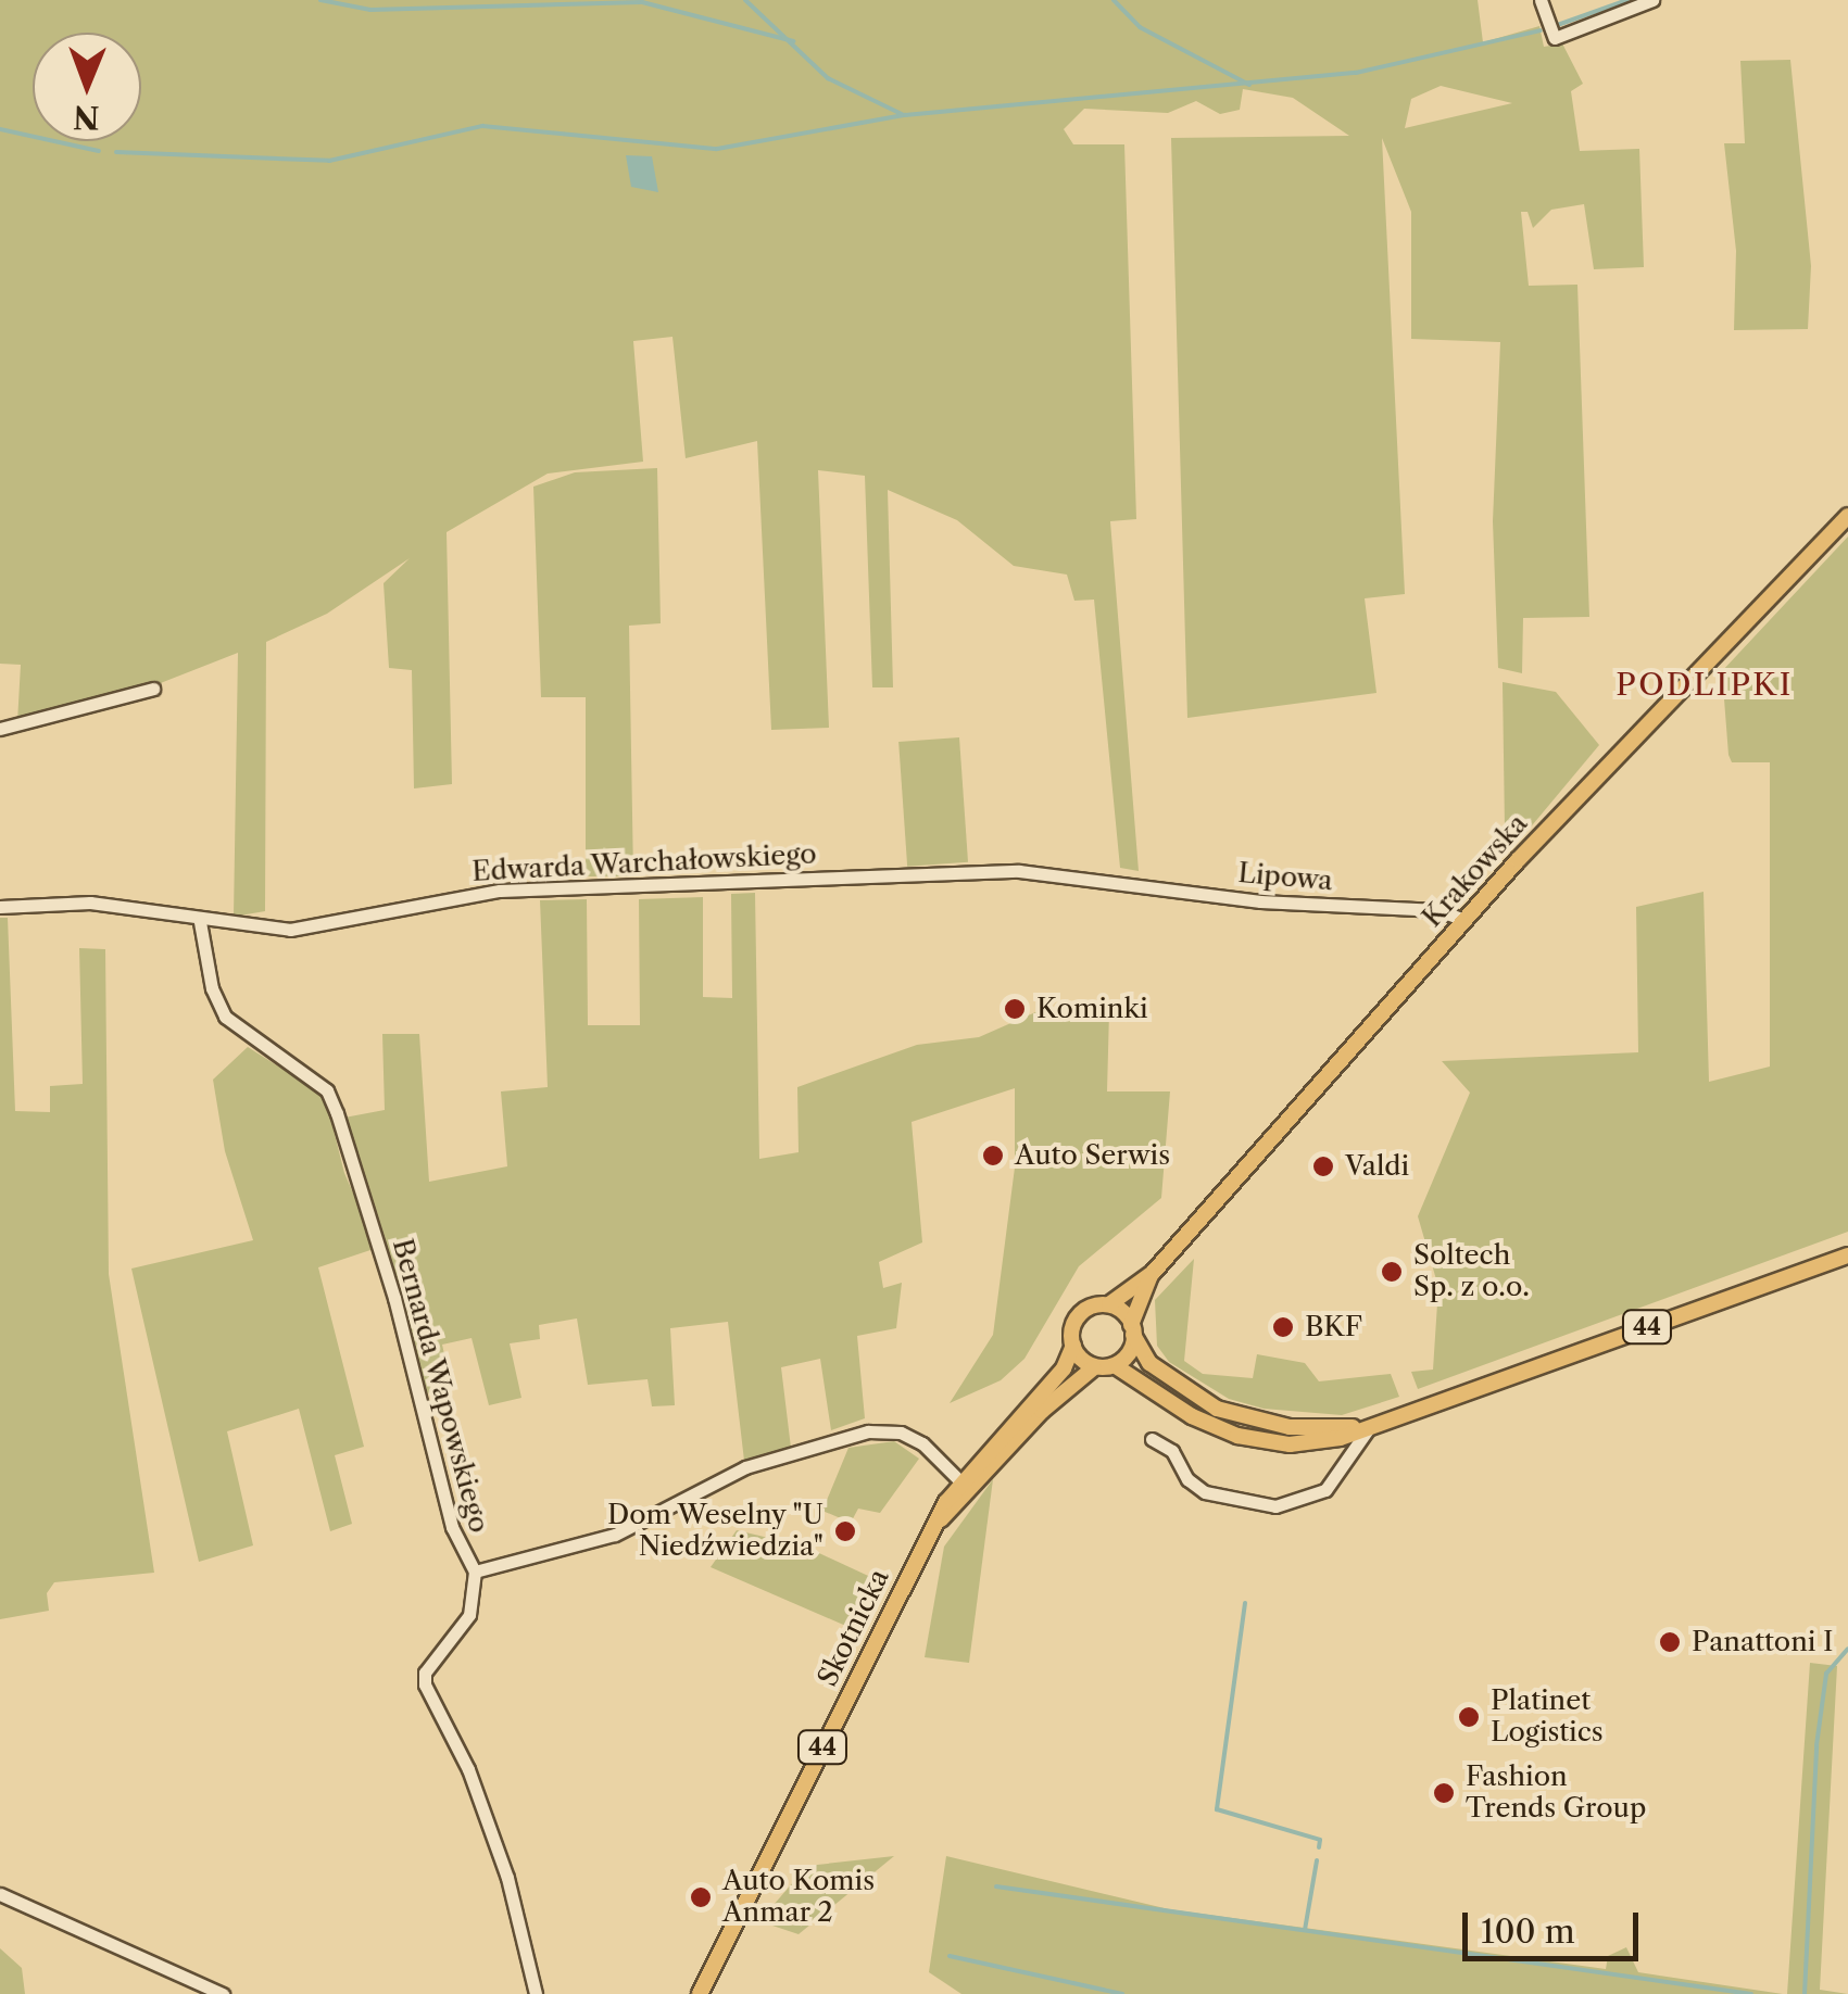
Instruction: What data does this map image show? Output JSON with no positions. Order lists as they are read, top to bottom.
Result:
{
  "streets": {
    "main road": ["Krakowska", "44", "Skotnicka"],
    "street": ["Edwarda Warchałowskiego", "Lipowa", "Bernarda Wapowskiego"]
  },
  "crossings": [
    ["Edwarda Warchałowskiego", "Lipowa"],
    ["Edwarda Warchałowskiego", "Bernarda Wapowskiego"],
    ["Krakowska", "Lipowa"],
    ["Krakowska", "44"],
    ["Krakowska", "Skotnicka"],
    ["44", "Skotnicka"],
    ["Bernarda Wapowskiego", "Skotnicka"]
  ],
  "districts": ["PODLIPKI"],
  "places": [
    "Kominki",
    "Auto Serwis",
    "Valdi",
    "Soltech Sp. z o.o.",
    "BKF",
    "Dom Weselny \"U Niedźwiedzia\"",
    "Panattoni I",
    "Platinet Logistics",
    "Fashion Trends Group",
    "Auto Komis Anmar 2"
  ],
  "scale_bar": "100 m",
  "north": "bottom"
}
